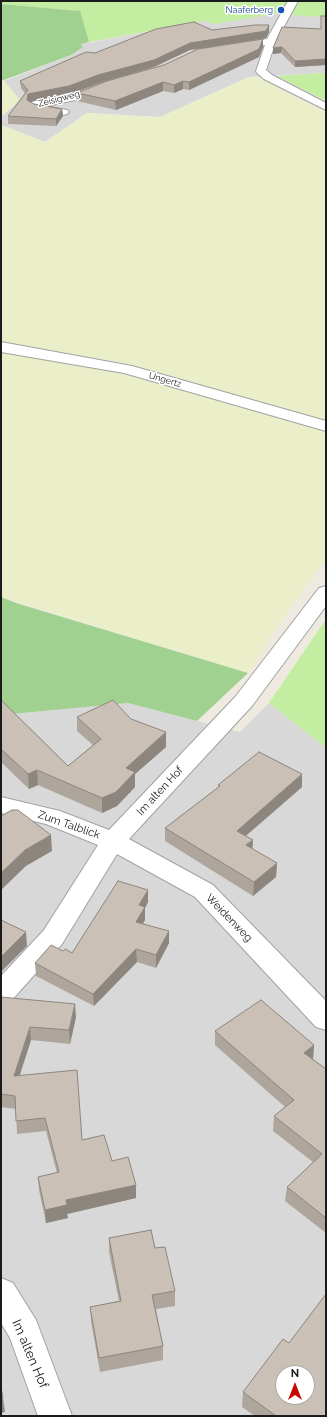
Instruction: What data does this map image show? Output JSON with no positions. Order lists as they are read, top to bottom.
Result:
{
  "streets": {
    "street": [
      "Zeisigweg",
      "Ungertz",
      "Im alten Hof",
      "Zum Talblick",
      "Weidenweg"
    ]
  },
  "crossings": [
    ["Im alten Hof", "Zum Talblick"],
    ["Im alten Hof", "Weidenweg"],
    ["Zum Talblick", "Weidenweg"]
  ],
  "places": ["Naaferberg"],
  "north": "top"
}
